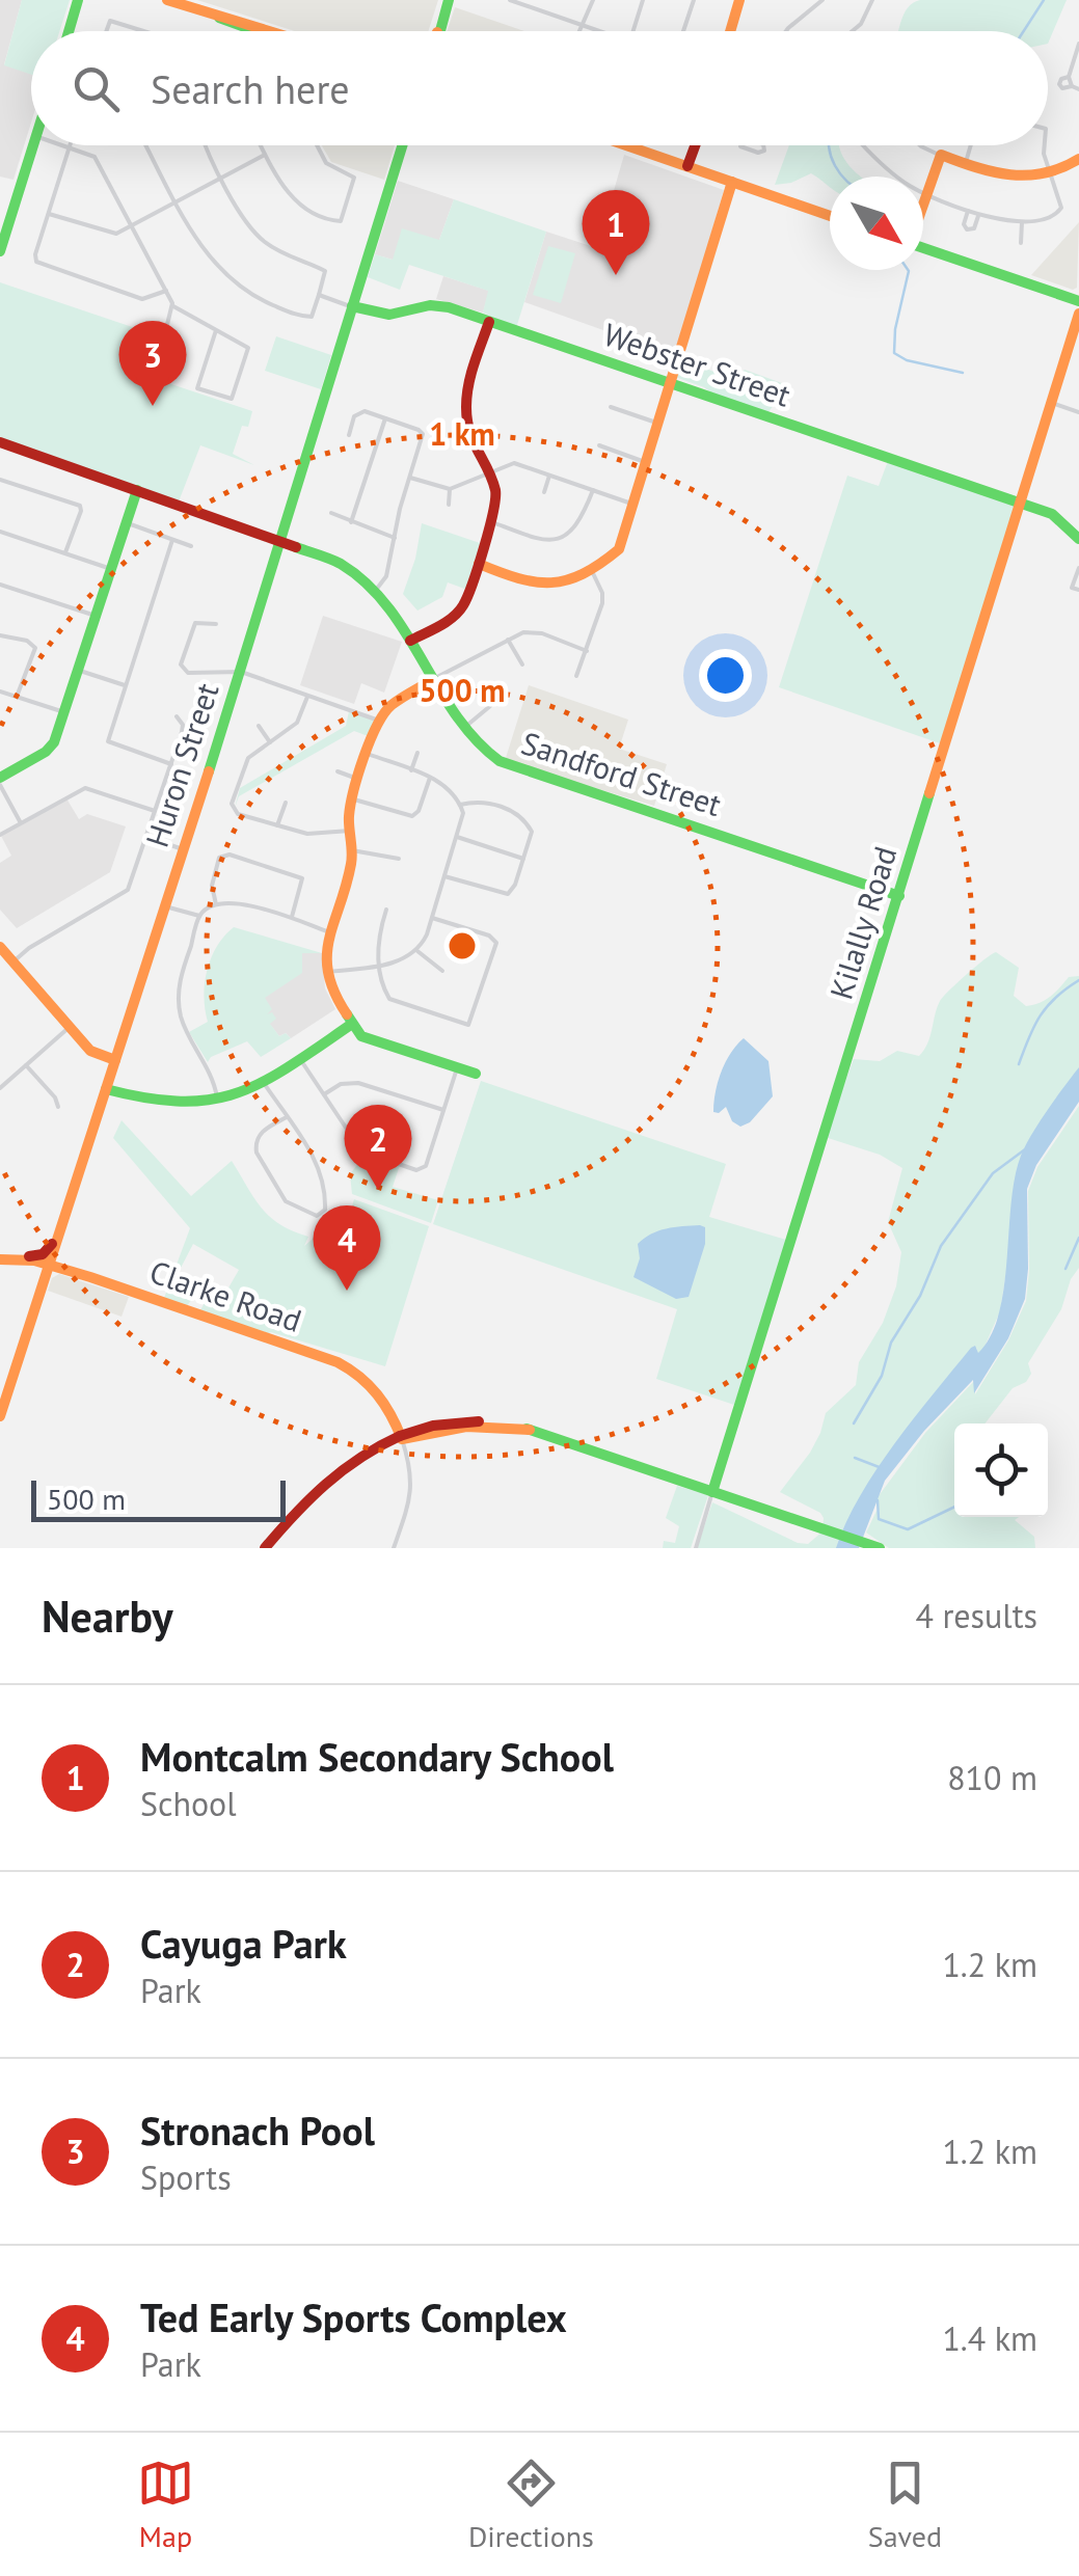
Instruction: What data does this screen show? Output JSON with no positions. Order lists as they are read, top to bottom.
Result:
{
  "streets": {
    "main road": [
      "Webster Street",
      "Huron Street",
      "Sandford Street",
      "Kilally Road",
      "Clarke Road"
    ]
  },
  "crossings": [
    ["Webster Street", "Huron Street"],
    ["Webster Street", "Kilally Road"],
    ["Huron Street", "Sandford Street"],
    ["Huron Street", "Clarke Road"],
    ["Sandford Street", "Kilally Road"]
  ],
  "scale_bar": "500 m",
  "north": "bottom right",
  "page": {
    "search": "Search here",
    "pins": [
      "1",
      "3",
      "2",
      "4"
    ],
    "scale": "500 m",
    "heading": ["Nearby", "4 results"],
    "list": [
      {
        "mark": "1",
        "name": "Montcalm Secondary School",
        "note": "School",
        "value": "810 m"
      },
      {
        "mark": "2",
        "name": "Cayuga Park",
        "note": "Park",
        "value": "1.2 km"
      },
      {
        "mark": "3",
        "name": "Stronach Pool",
        "note": "Sports",
        "value": "1.2 km"
      },
      {
        "mark": "4",
        "name": "Ted Early Sports Complex",
        "note": "Park",
        "value": "1.4 km"
      }
    ],
    "nav": ["Map", "Directions", "Saved"]
  },
  "rings": ["1 km", "500 m"]
}
